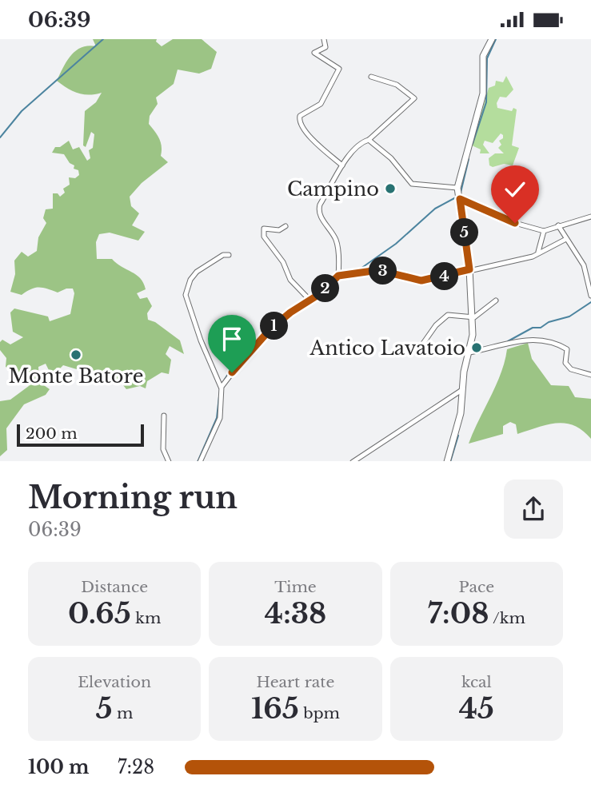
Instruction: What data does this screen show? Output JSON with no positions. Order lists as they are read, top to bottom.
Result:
{
  "places": ["Campino", "Antico Lavatoio", "Monte Batore"],
  "scale_bar": "200 m",
  "page": {
    "status": "06:39",
    "pins": [
      "5",
      "3",
      "4",
      "2",
      "1"
    ],
    "scale": "200 m",
    "heading": ["Morning run", "06:39"],
    "stats": [
      ["Distance", "0.65 km"],
      ["Time", "4:38"],
      ["Pace", "7:08 /km"],
      ["Elevation", "5 m"],
      ["Heart rate", "165 bpm"],
      ["kcal", "45"]
    ],
    "list": [
      {
        "name": "100 m",
        "note": "7:28"
      }
    ]
  }
}
